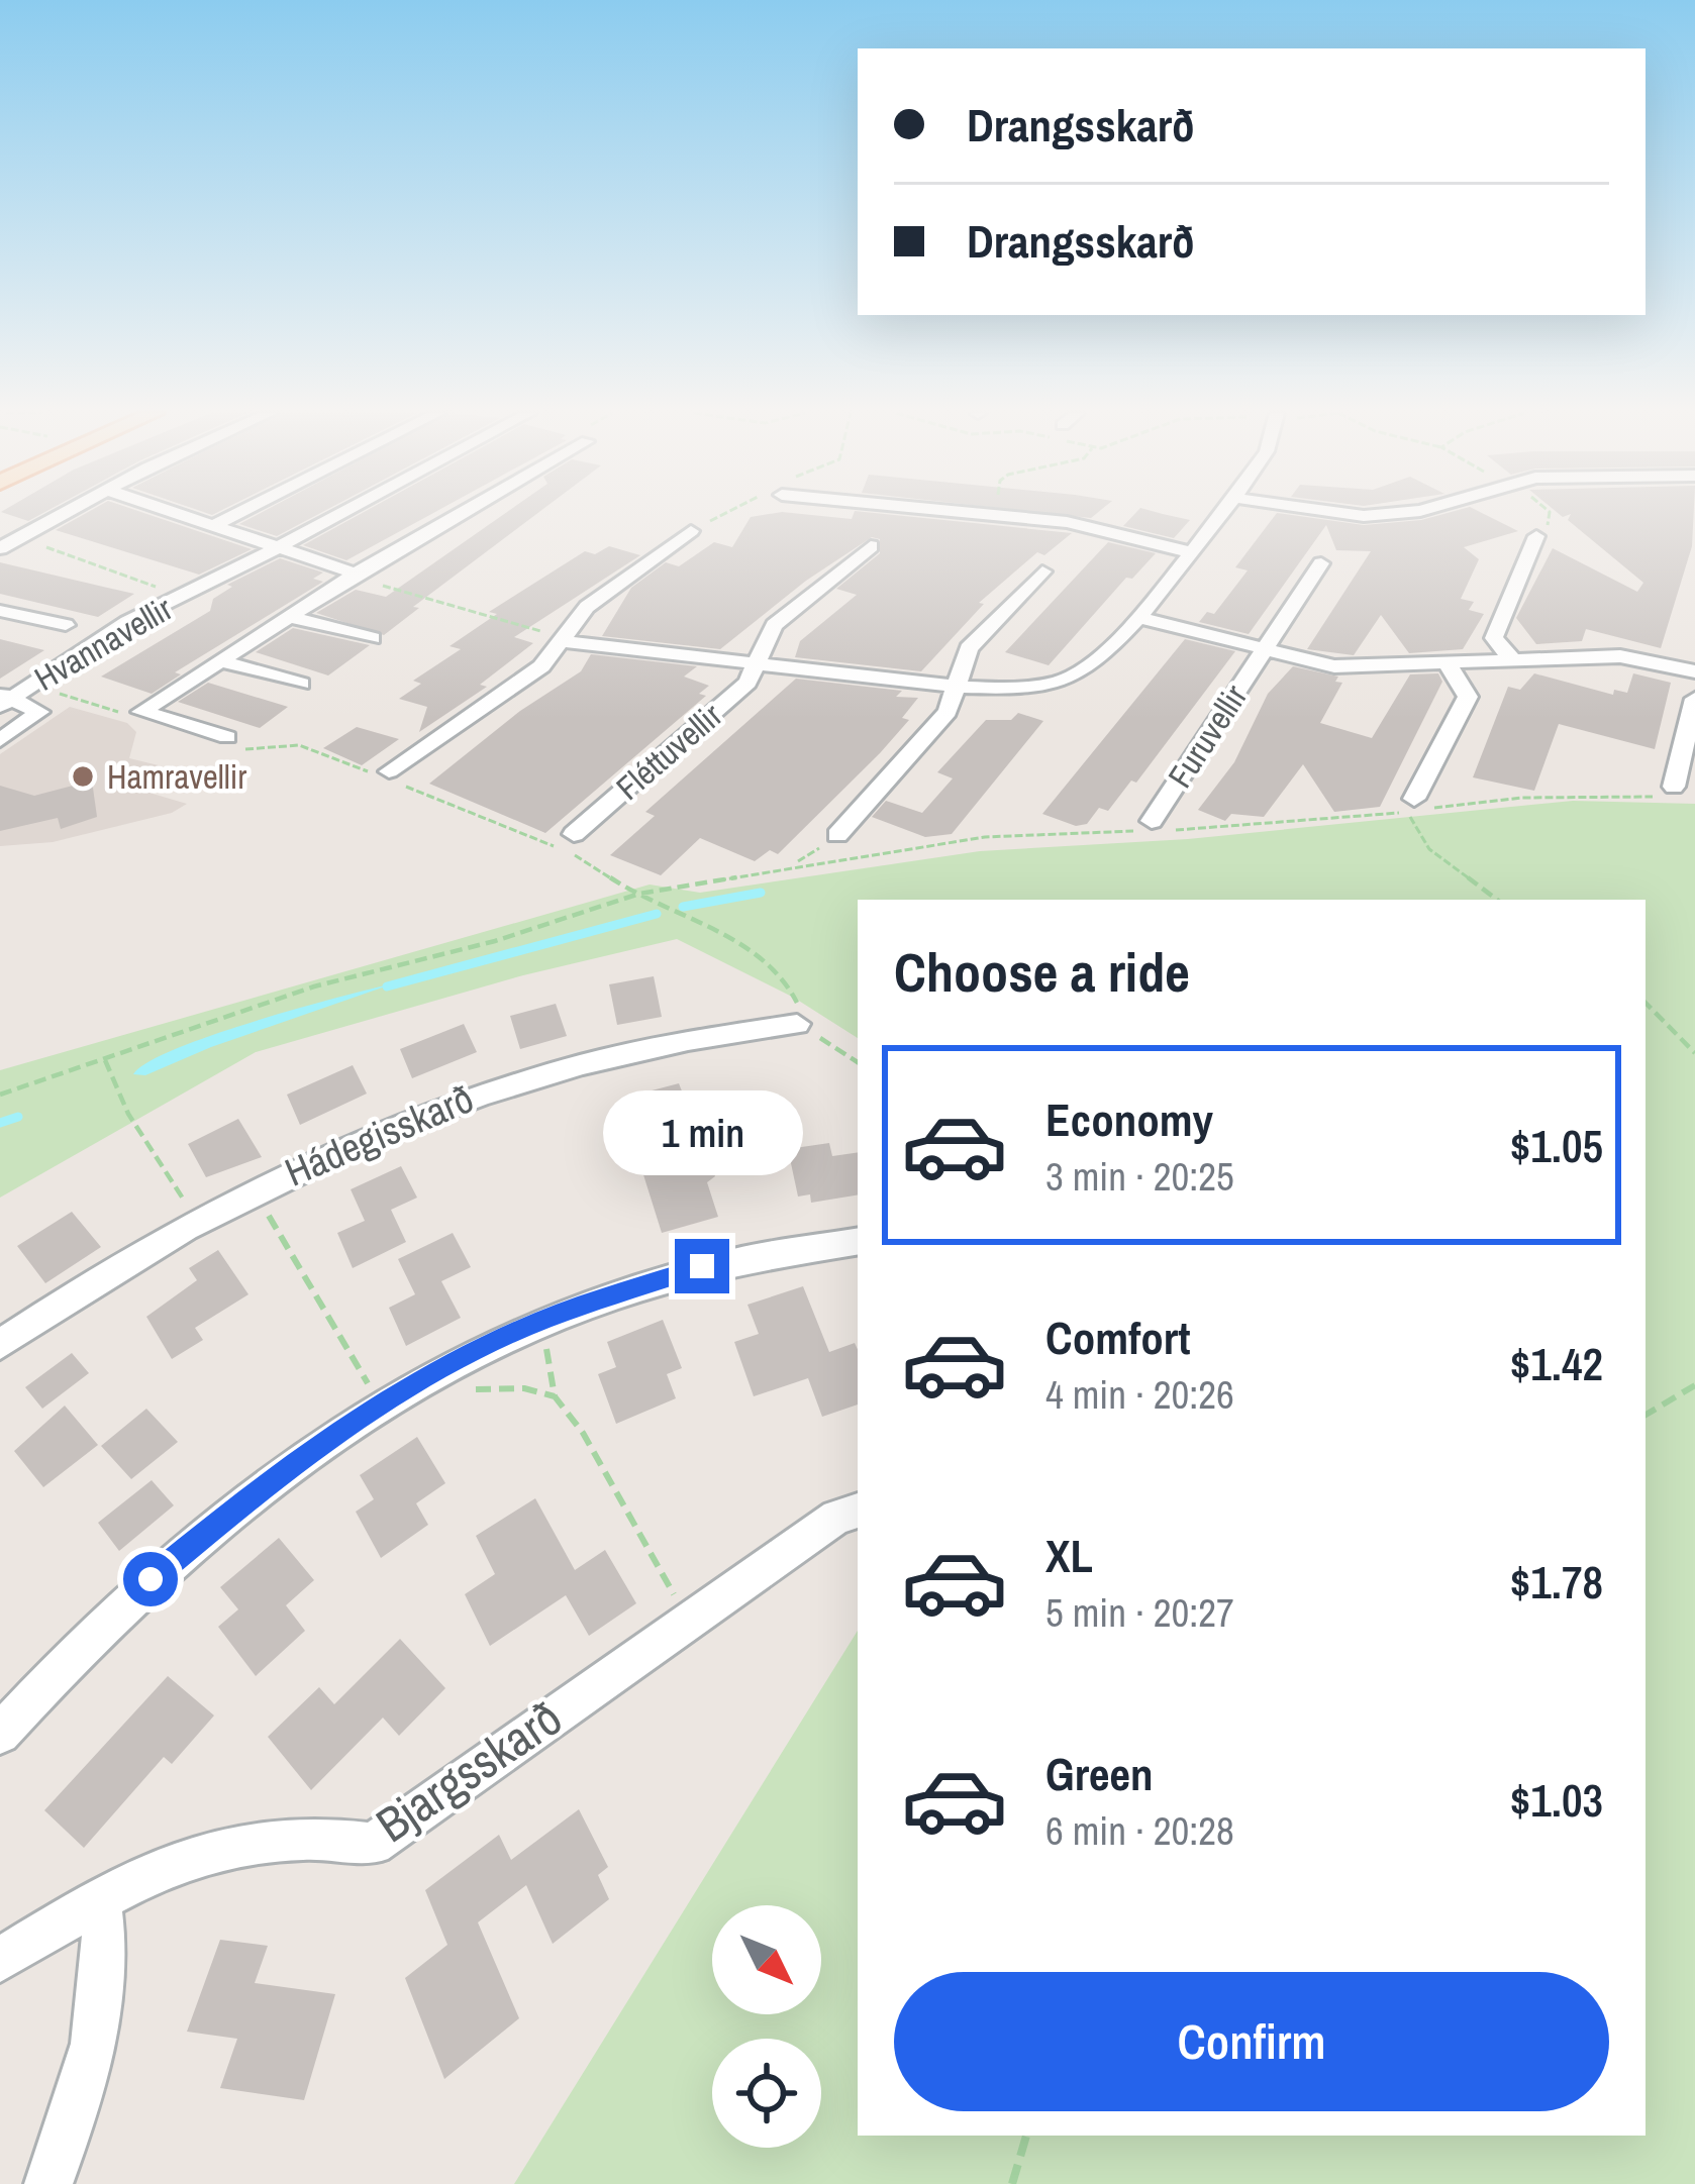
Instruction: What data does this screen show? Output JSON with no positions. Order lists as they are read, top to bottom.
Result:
{
  "streets": {
    "street": [
      "Hvannavellir",
      "Furuvellir",
      "Fléttuvellir",
      "Hádegisskarð",
      "Bjargsskarð"
    ]
  },
  "crossings": [
    ["Furuvellir", "Fléttuvellir"]
  ],
  "places": ["Hamravellir"],
  "north": "bottom right",
  "page": {
    "banner": ["Drangsskarð", "Drangsskarð"],
    "heading": "Choose a ride",
    "list": [
      {
        "name": "Economy",
        "note": "3 min · 20:25",
        "value": "$1.05"
      },
      {
        "name": "Comfort",
        "note": "4 min · 20:26",
        "value": "$1.42"
      },
      {
        "name": "XL",
        "note": "5 min · 20:27",
        "value": "$1.78"
      },
      {
        "name": "Green",
        "note": "6 min · 20:28",
        "value": "$1.03"
      }
    ],
    "bubble": "1 min",
    "buttons": "Confirm"
  }
}
